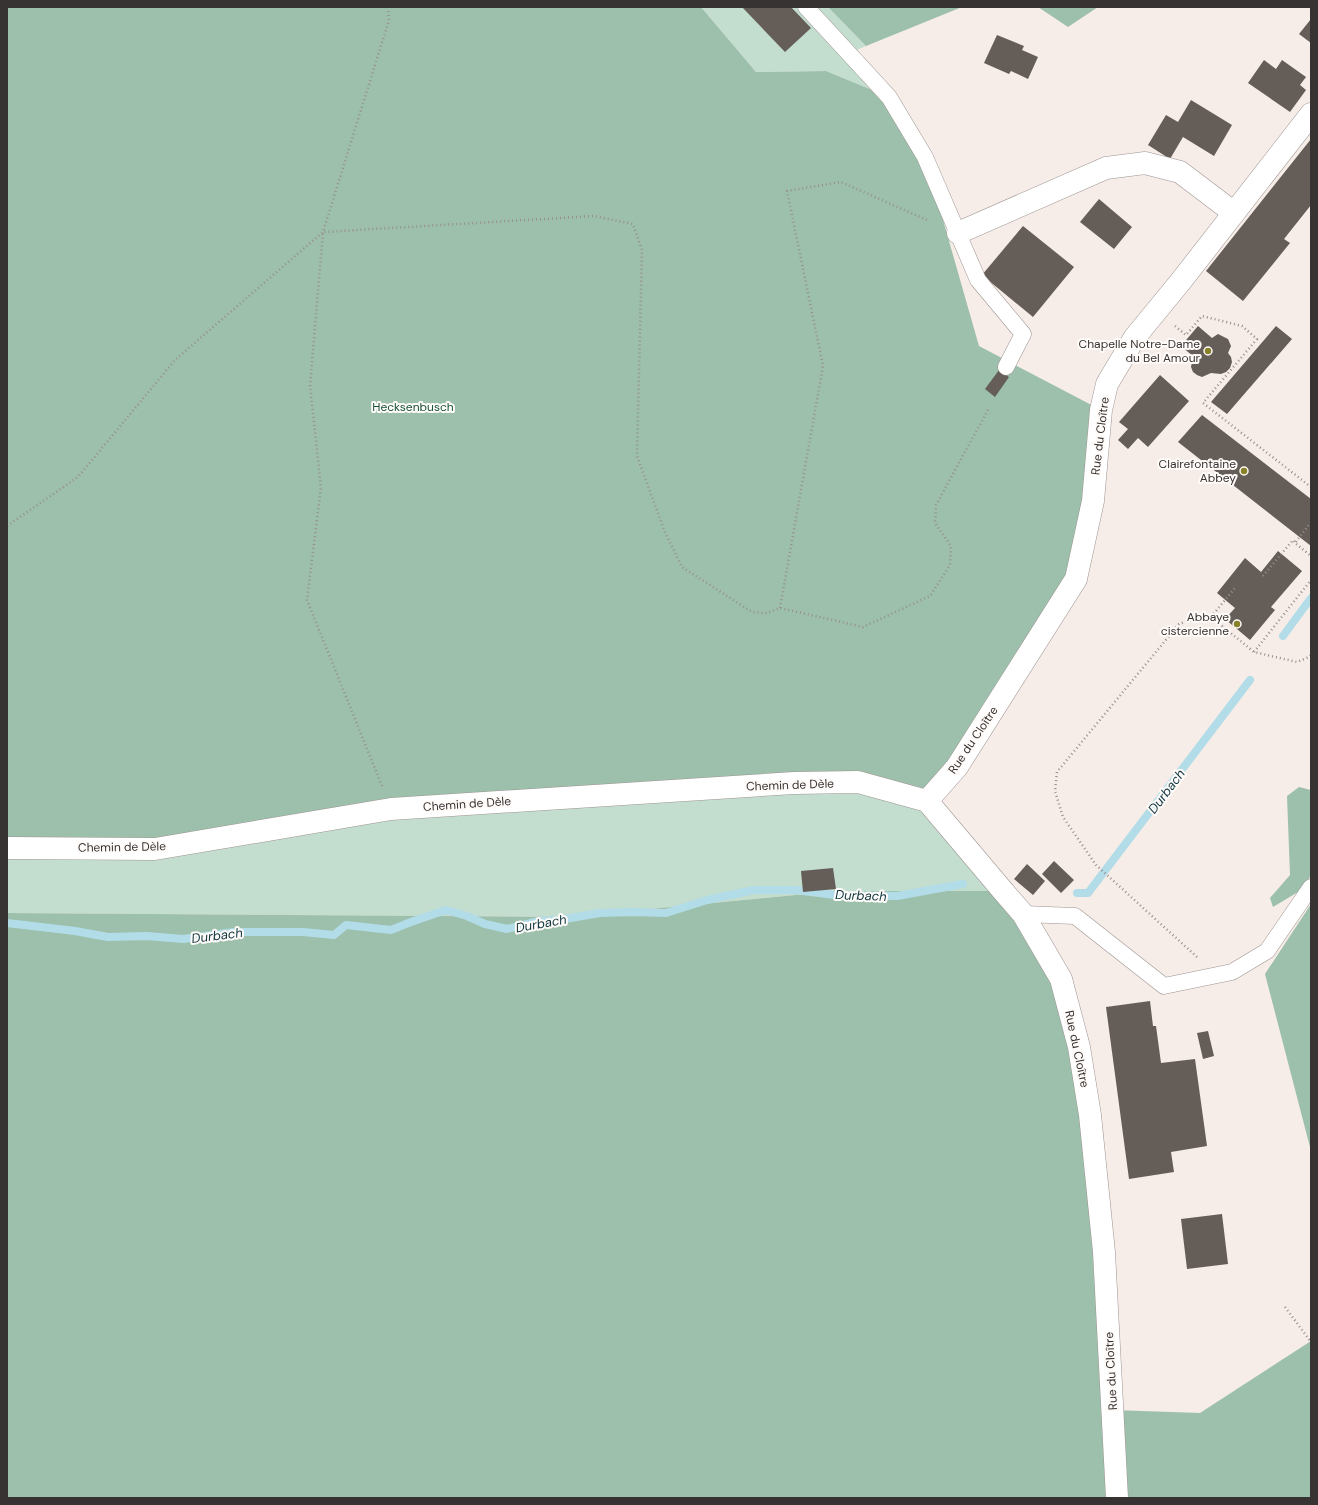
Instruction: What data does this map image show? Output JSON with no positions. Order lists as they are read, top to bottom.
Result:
{
  "streets": {
    "street": ["Rue du Cloître", "Chemin de Dèle"]
  },
  "crossings": [
    ["Rue du Cloître", "Chemin de Dèle"]
  ],
  "water": ["Durbach"],
  "parks": ["Hecksenbusch"],
  "places": ["Chapelle Notre-Dame du Bel Amour", "Clairefontaine Abbey", "Abbaye cistercienne"]
}
